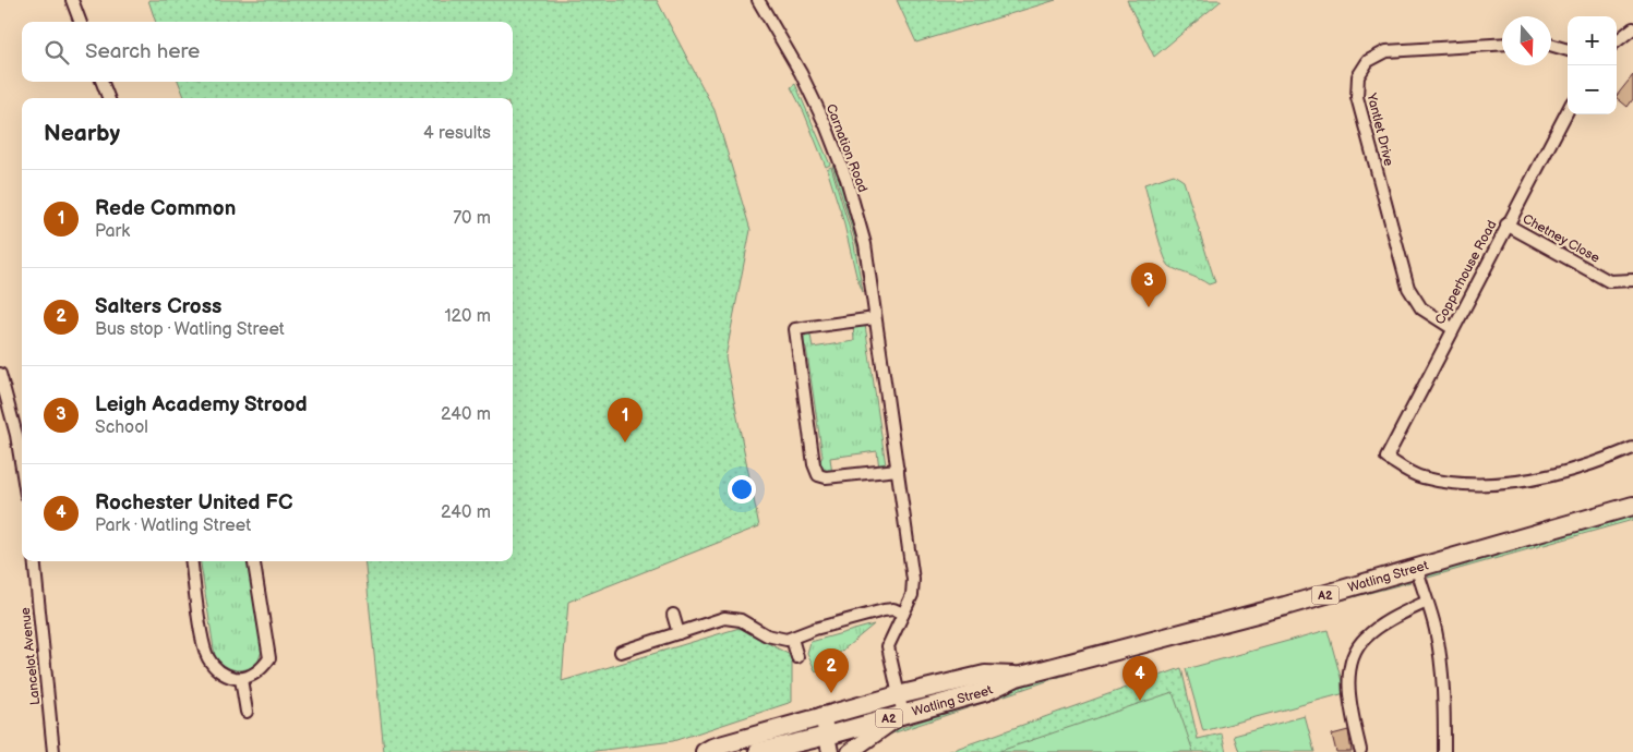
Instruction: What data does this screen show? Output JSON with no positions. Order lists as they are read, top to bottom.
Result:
{
  "streets": {
    "main road": ["Watling Street", "A2"],
    "street": [
      "Yantlet Drive",
      "Carnation Road",
      "Chetney Close",
      "Copperhouse Road",
      "Lancelot Avenue"
    ]
  },
  "crossings": [
    ["Yantlet Drive", "Copperhouse Road"],
    ["Carnation Road", "Watling Street"],
    ["Chetney Close", "Copperhouse Road"]
  ],
  "north": "bottom",
  "page": {
    "map_buttons": ["+", "−"],
    "search": "Search here",
    "heading": ["Nearby", "4 results"],
    "list": [
      {
        "mark": "1",
        "name": "Rede Common",
        "note": "Park",
        "value": "70 m"
      },
      {
        "mark": "2",
        "name": "Salters Cross",
        "note": "Bus stop · Watling Street",
        "value": "120 m"
      },
      {
        "mark": "3",
        "name": "Leigh Academy Strood",
        "note": "School",
        "value": "240 m"
      },
      {
        "mark": "4",
        "name": "Rochester United FC",
        "note": "Park · Watling Street",
        "value": "240 m"
      }
    ],
    "pins": [
      "3",
      "1",
      "2",
      "4"
    ]
  }
}
